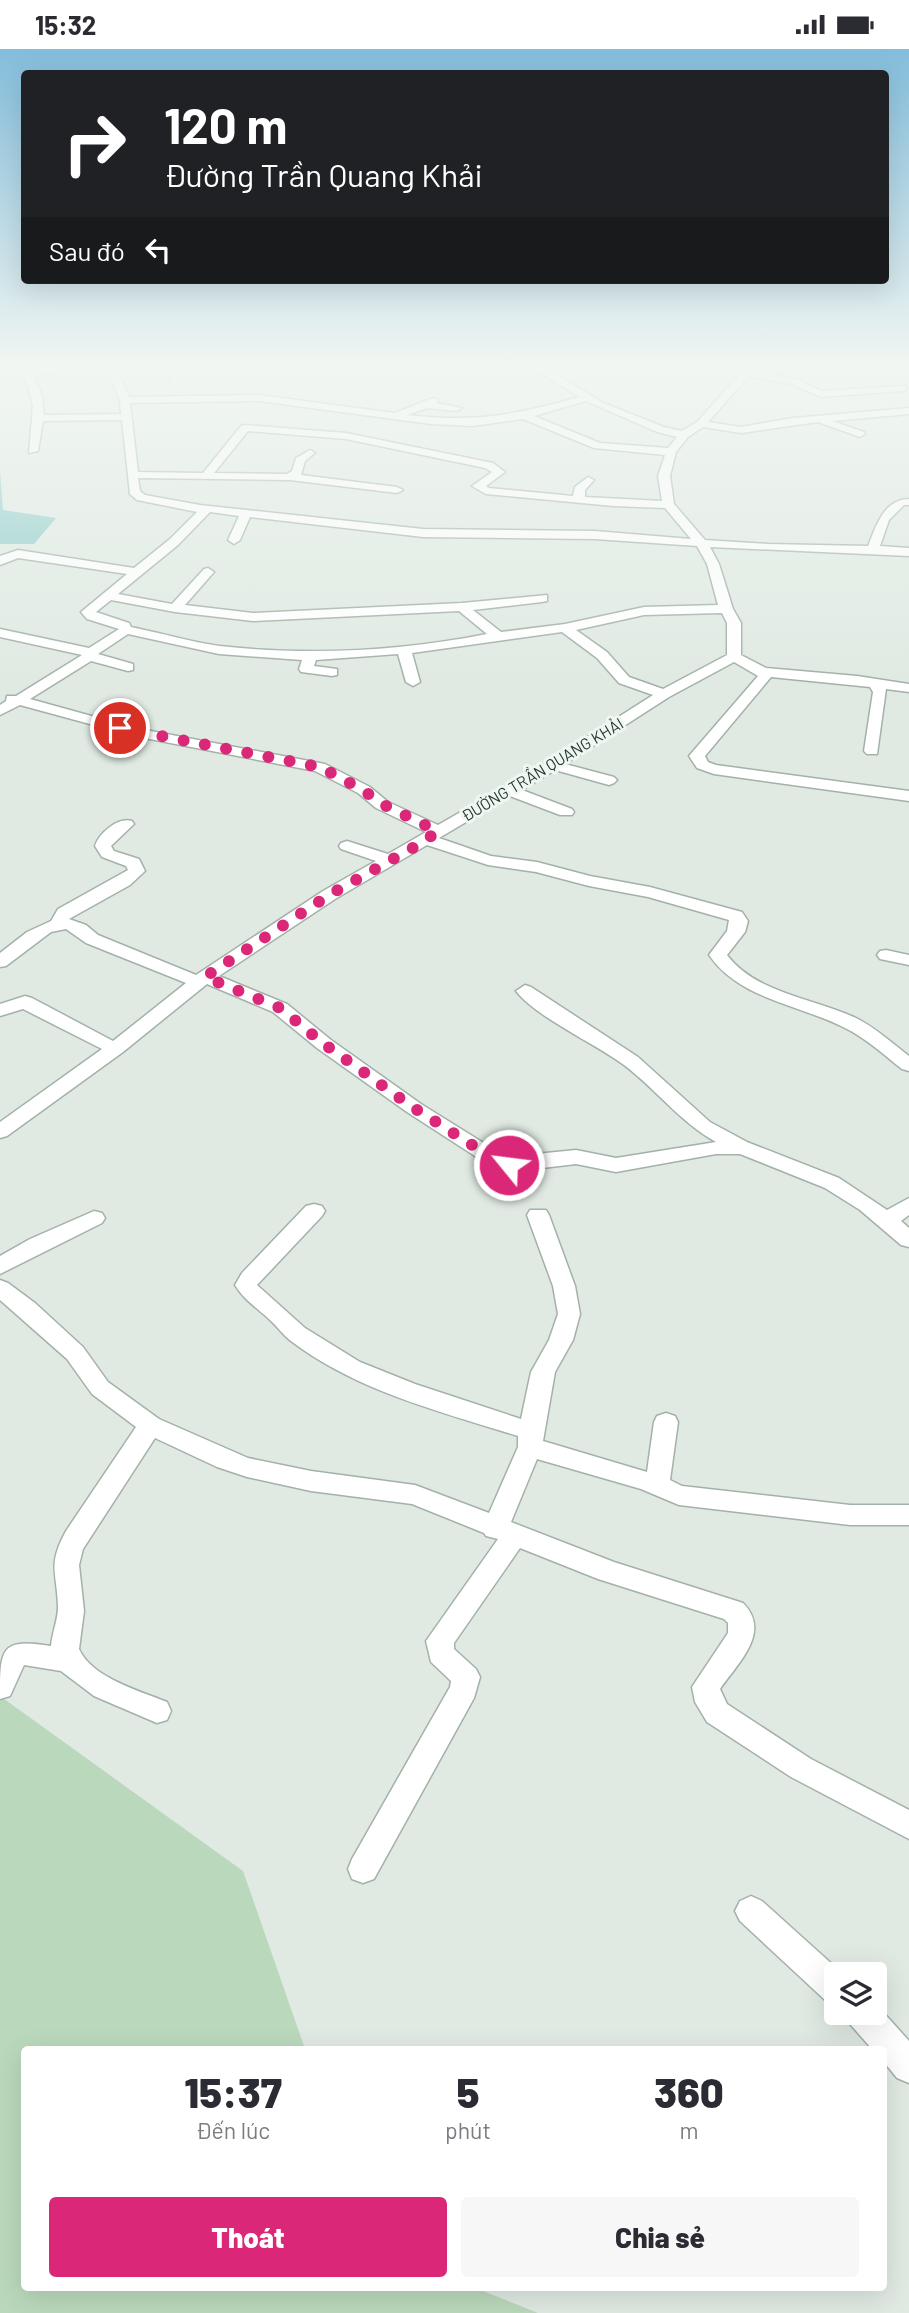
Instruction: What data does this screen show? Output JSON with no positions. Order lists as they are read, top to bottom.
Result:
{
  "streets": {
    "street": ["ĐƯỜNG TRẦN QUANG KHẢI"]
  },
  "page": {
    "status": "15:32",
    "turn": ["120 m", "Đường Trần Quang Khải"],
    "then": "Sau đó",
    "eta": [
      "15:37",
      "Đến lúc",
      "5",
      "phút",
      "360",
      "m"
    ],
    "buttons": ["Thoát", "Chia sẻ"]
  }
}
